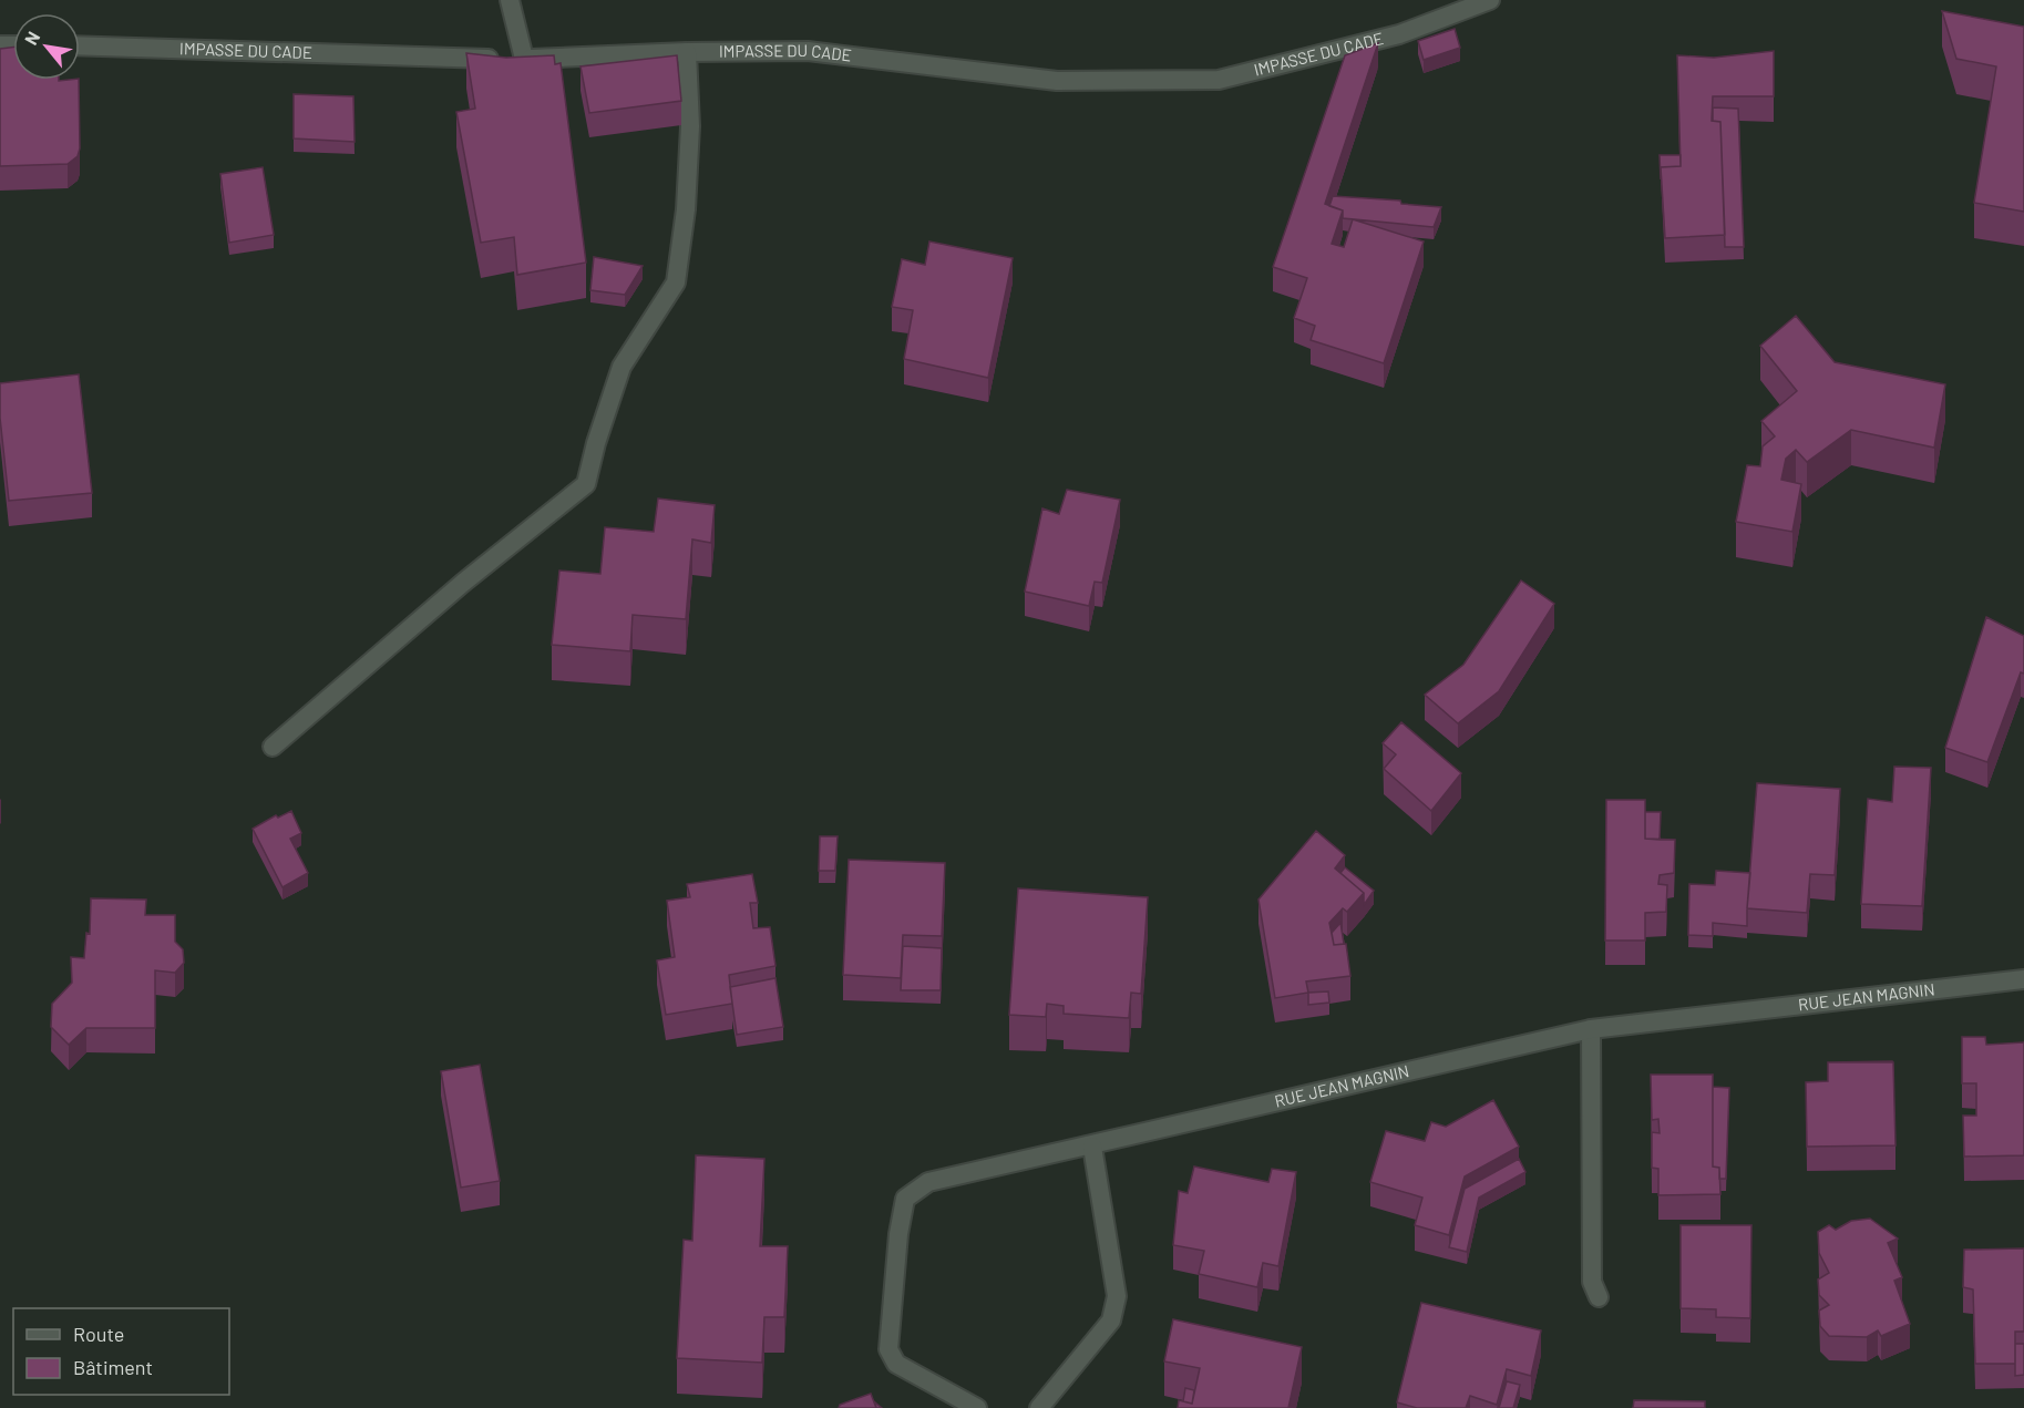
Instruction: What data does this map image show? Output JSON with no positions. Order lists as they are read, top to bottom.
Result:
{
  "streets": {
    "street": ["IMPASSE DU CADE", "RUE JEAN MAGNIN"]
  },
  "legend": ["Route", "Bâtiment"],
  "north": "top left"
}
